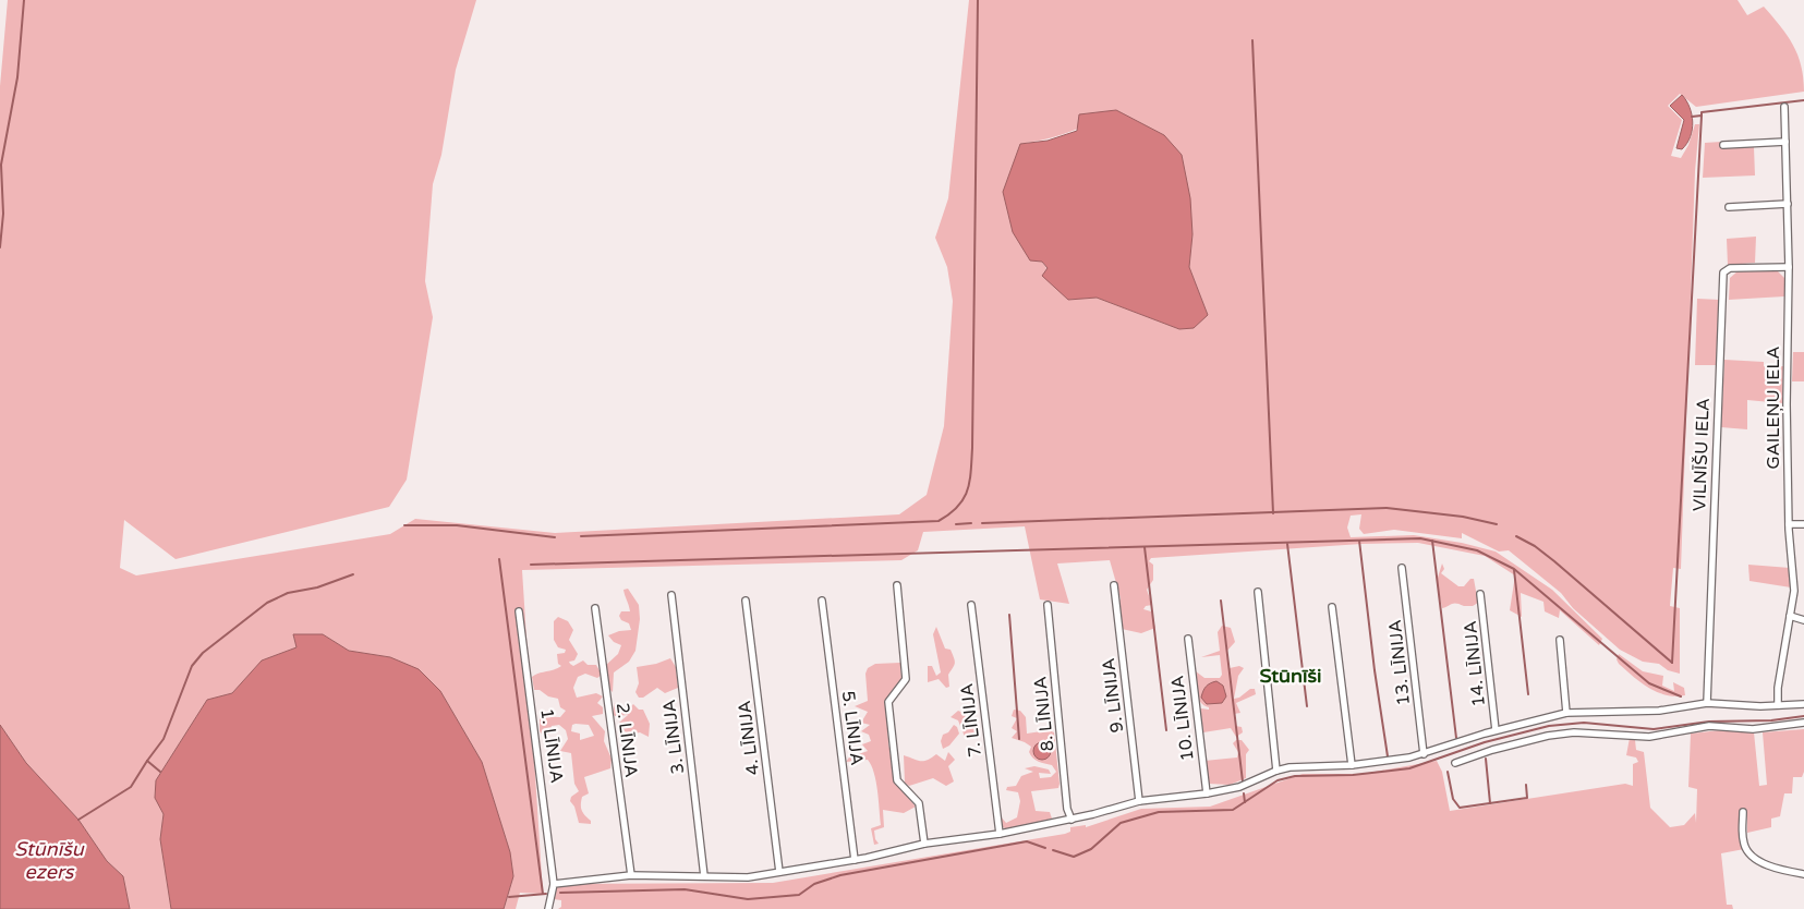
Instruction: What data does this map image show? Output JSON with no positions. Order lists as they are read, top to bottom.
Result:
{
  "streets": {
    "street": [
      "GAILEŅU IELA",
      "VILNĪŠU IELA",
      "13. LĪNIJA",
      "14. LĪNIJA",
      "9. LĪNIJA",
      "8. LĪNIJA",
      "10. LĪNIJA",
      "7. LĪNIJA",
      "5. LĪNIJA",
      "3. LĪNIJA",
      "4. LĪNIJA",
      "2. LĪNIJA",
      "1. LĪNIJA"
    ]
  },
  "crossings": [
    ["GAILEŅU IELA", "VILNĪŠU IELA"]
  ],
  "districts": ["Stūnīši"],
  "water": ["Stūnīšu ezers"]
}
